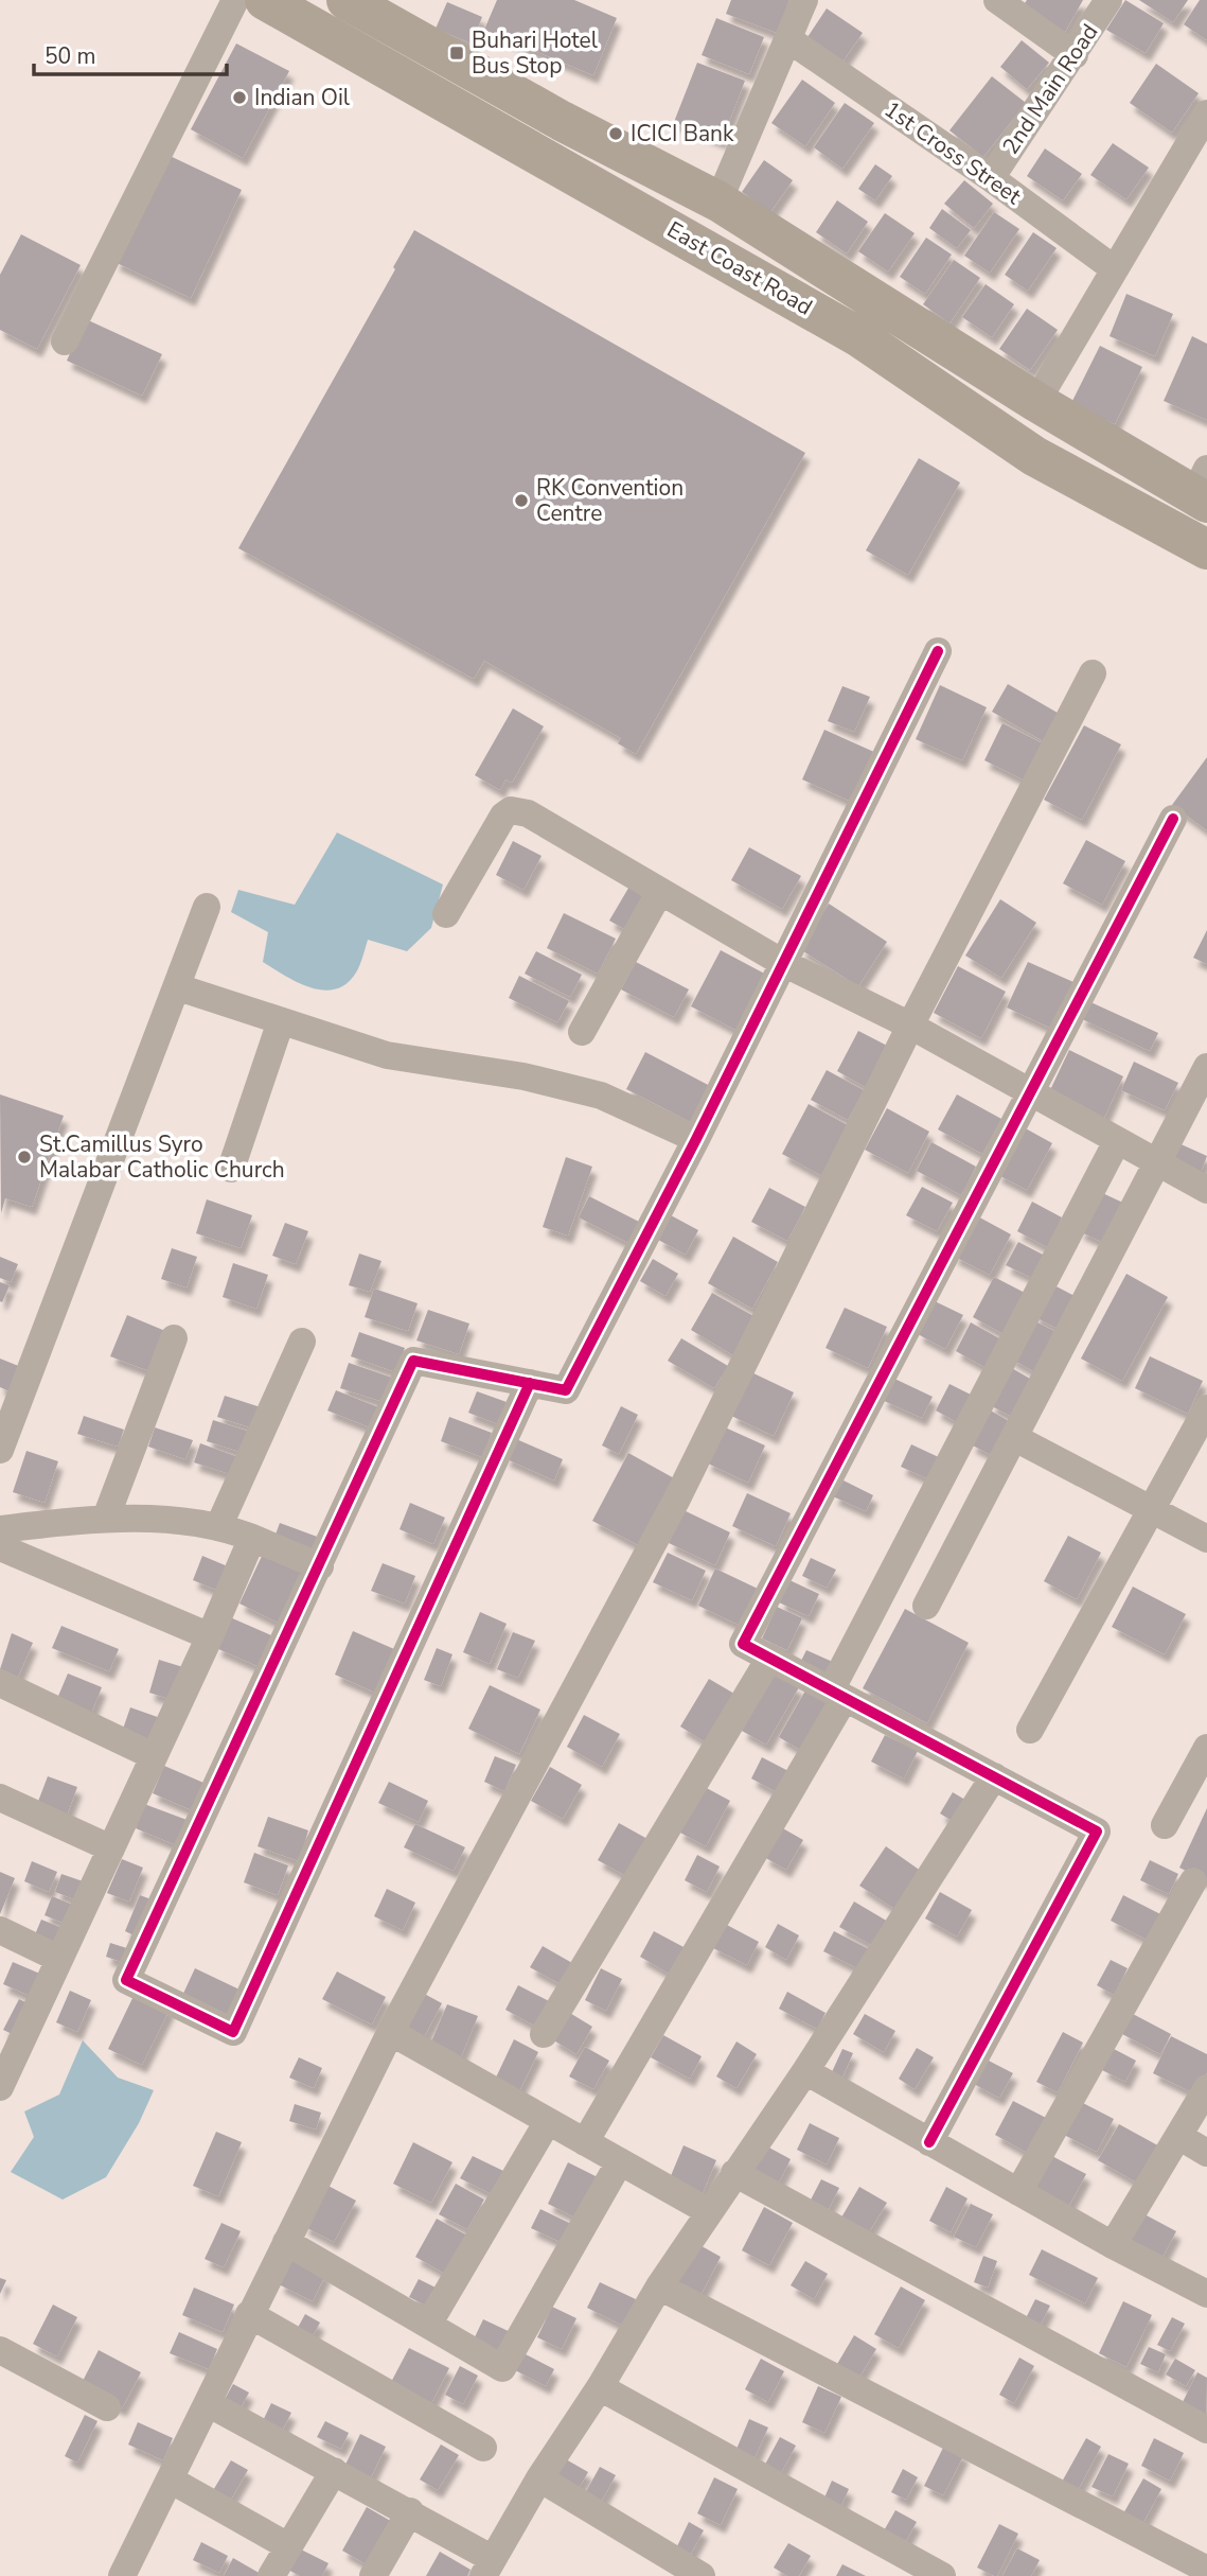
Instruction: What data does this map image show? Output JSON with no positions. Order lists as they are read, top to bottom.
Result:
{
  "streets": {
    "main road": ["East Coast Road"],
    "street": ["2nd Main Road", "1st Cross Street"]
  },
  "crossings": [
    ["2nd Main Road", "1st Cross Street"]
  ],
  "places": {
    "transit": ["Buhari Hotel Bus Stop"],
    "other": [
      "Indian Oil",
      "ICICI Bank",
      "RK Convention Centre",
      "St.Camillus Syro Malabar Catholic Church"
    ]
  },
  "scale_bar": "50 m"
}
